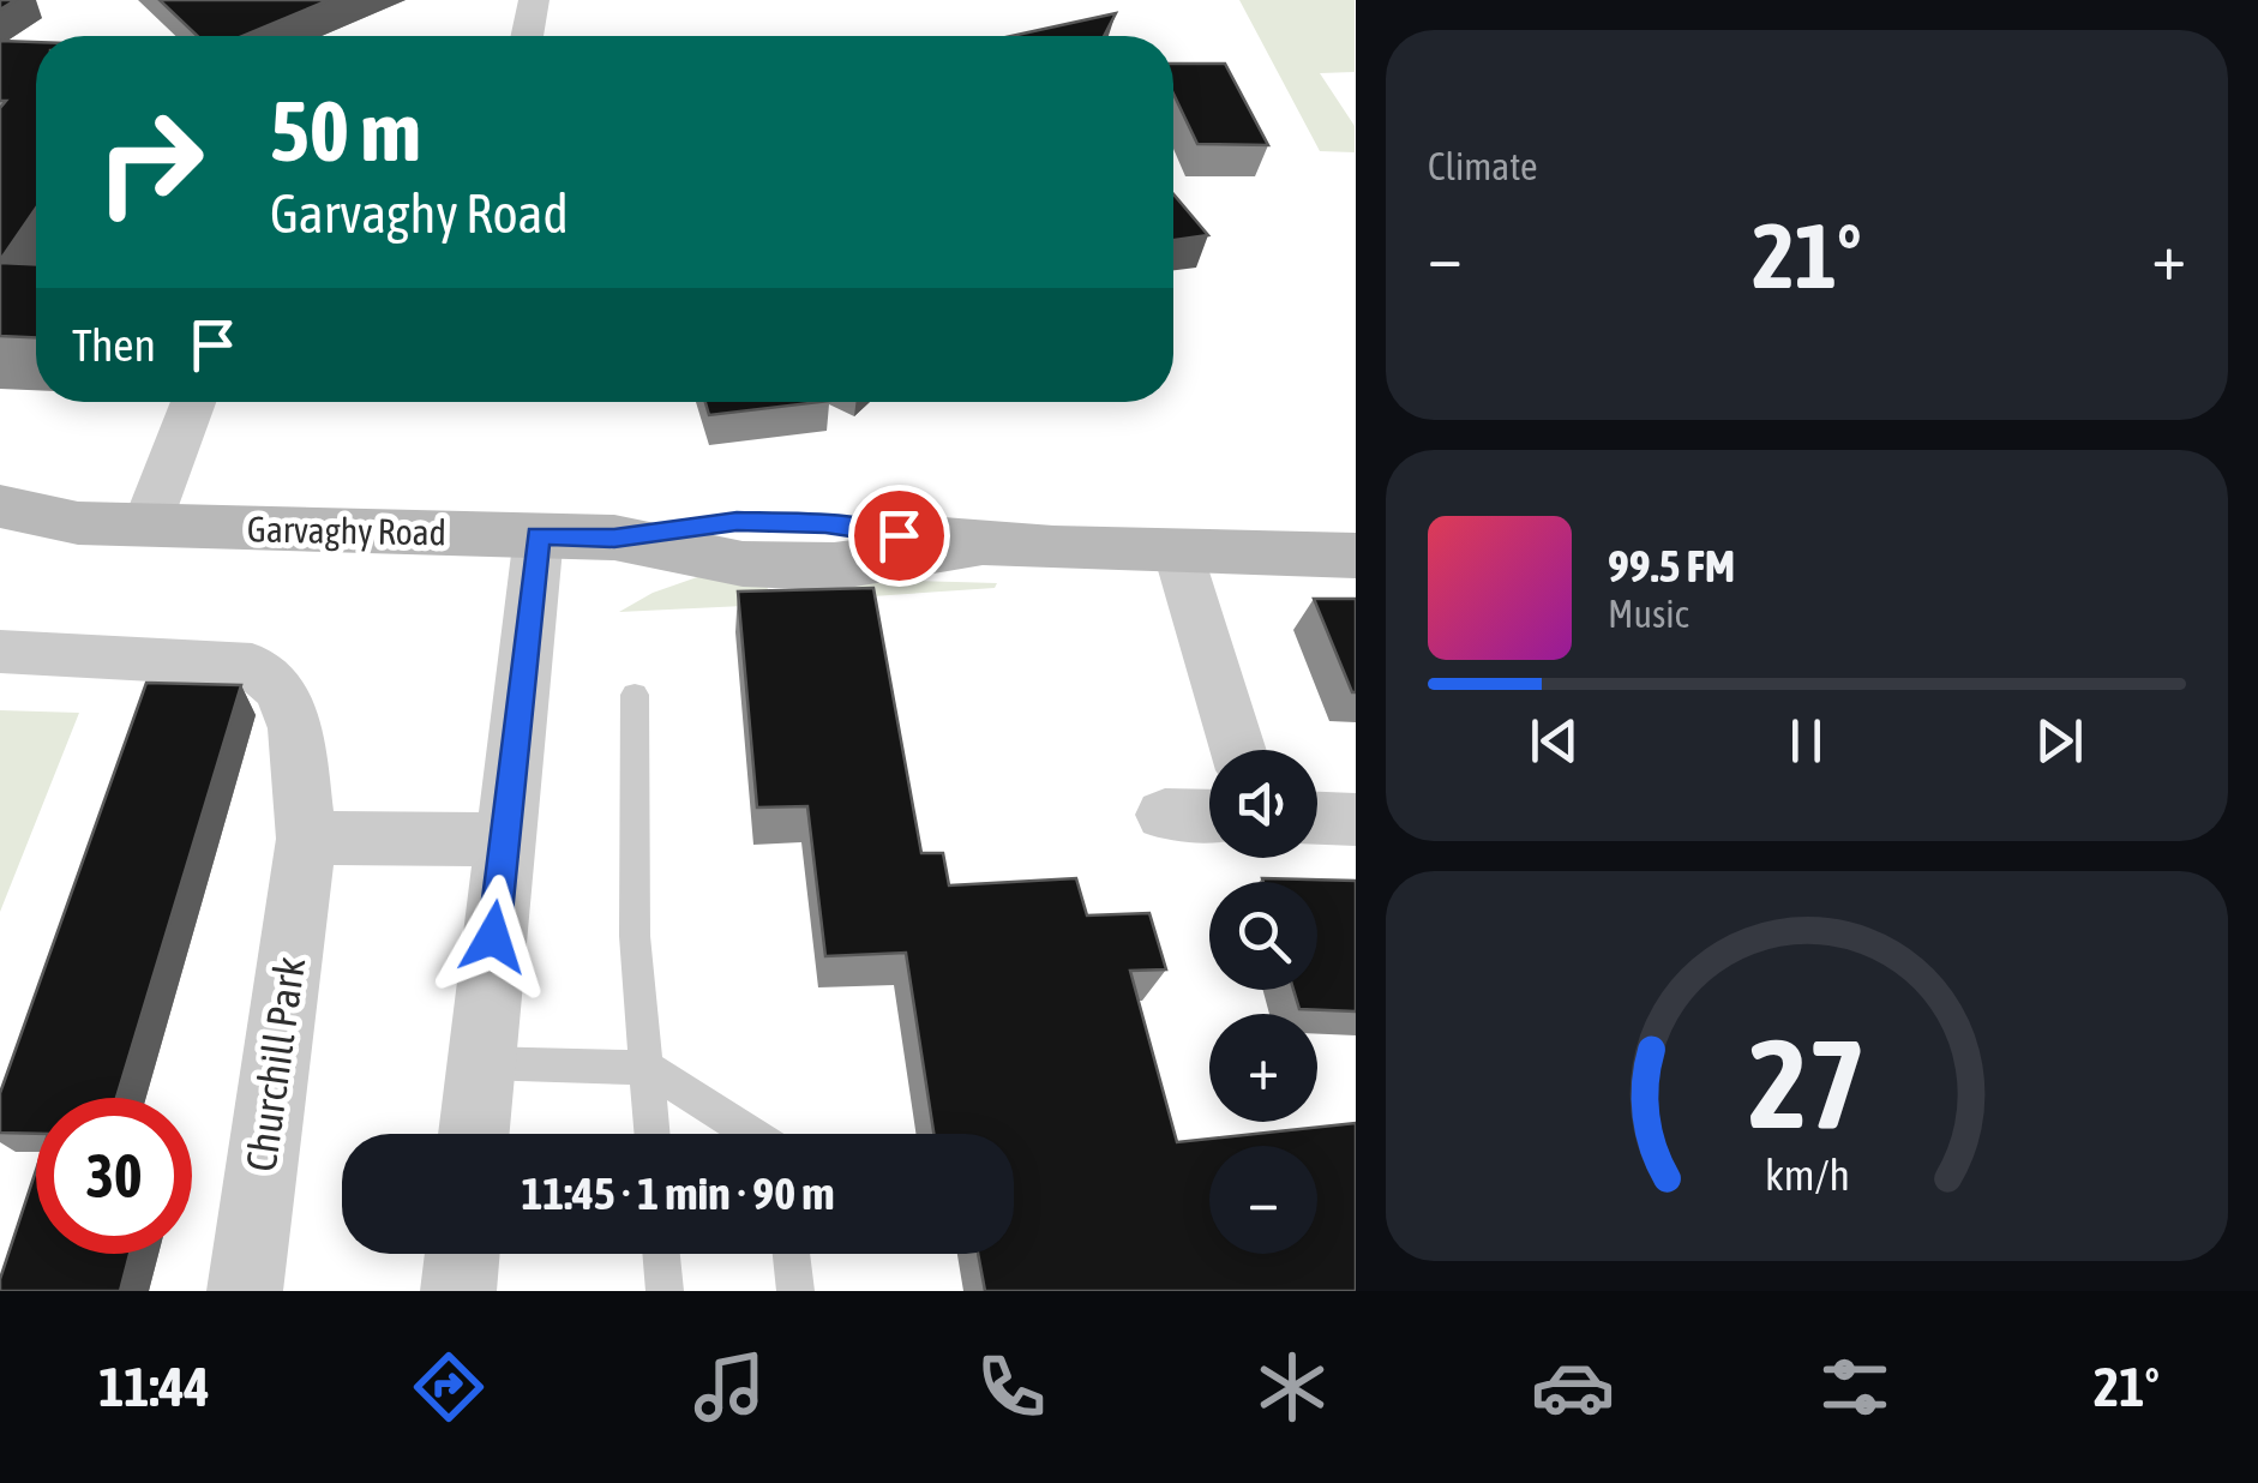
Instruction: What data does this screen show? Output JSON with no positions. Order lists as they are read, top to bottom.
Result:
{
  "streets": {
    "main road": ["Garvaghy Road"],
    "street": ["Churchill Park"]
  },
  "page": {
    "tile": "Climate",
    "turn": ["50 m", "Garvaghy Road"],
    "heat": ["−", "21°", "+"],
    "then": "Then",
    "song": ["99.5 FM", "Music"],
    "map_buttons": ["+", "−"],
    "limit": "30",
    "trip": "11:45 · 1 min · 90 m",
    "tabs": ["11:44", "21°"],
    "gauge": ["27", "km/h"]
  }
}
